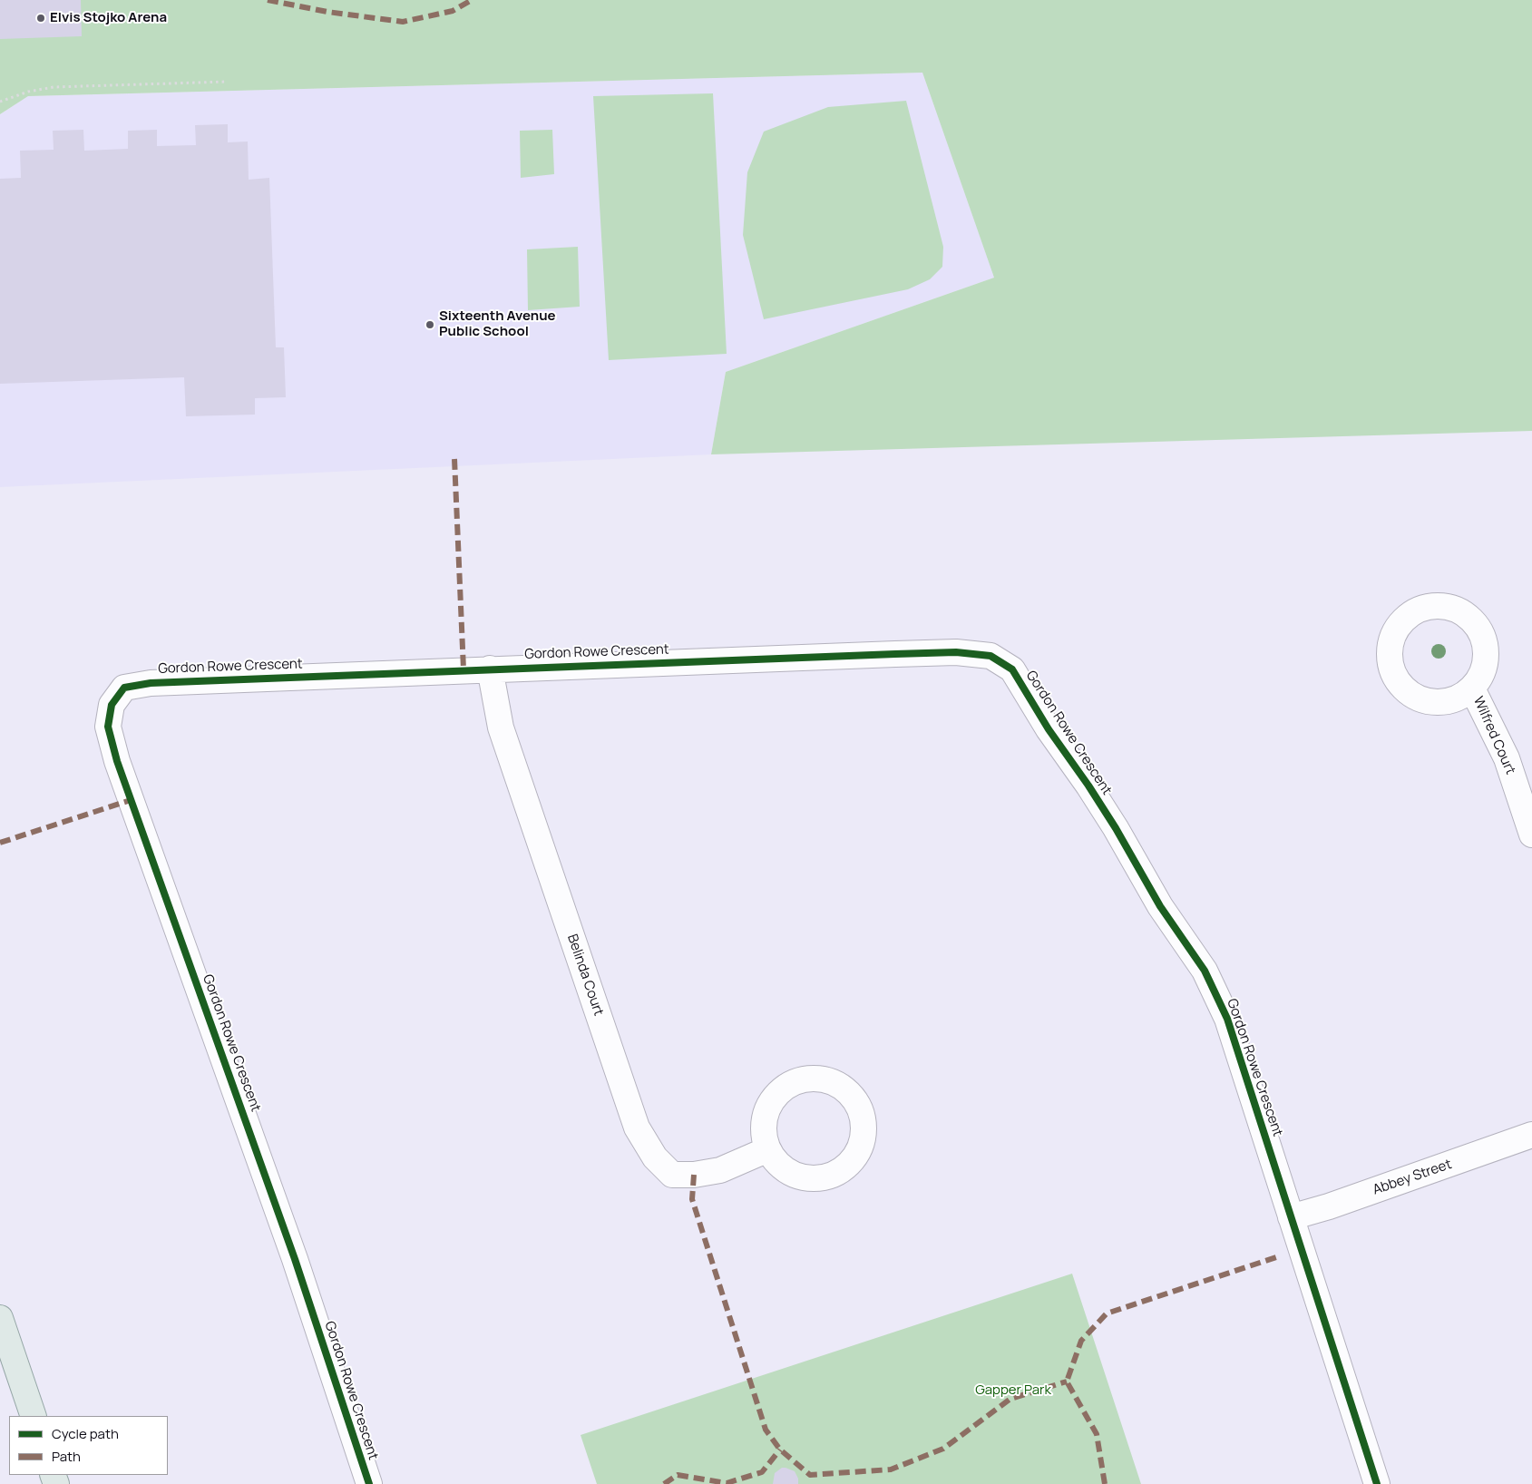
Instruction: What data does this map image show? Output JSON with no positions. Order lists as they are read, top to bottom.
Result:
{
  "streets": {
    "street": [
      "Gordon Rowe Crescent",
      "Wilfred Court",
      "Belinda Court",
      "Abbey Street"
    ]
  },
  "crossings": [
    ["Gordon Rowe Crescent", "Belinda Court"],
    ["Gordon Rowe Crescent", "Abbey Street"]
  ],
  "parks": ["Gapper Park"],
  "places": ["Elvis Stojko Arena", "Sixteenth Avenue Public School"],
  "legend": ["Cycle path", "Path"]
}
